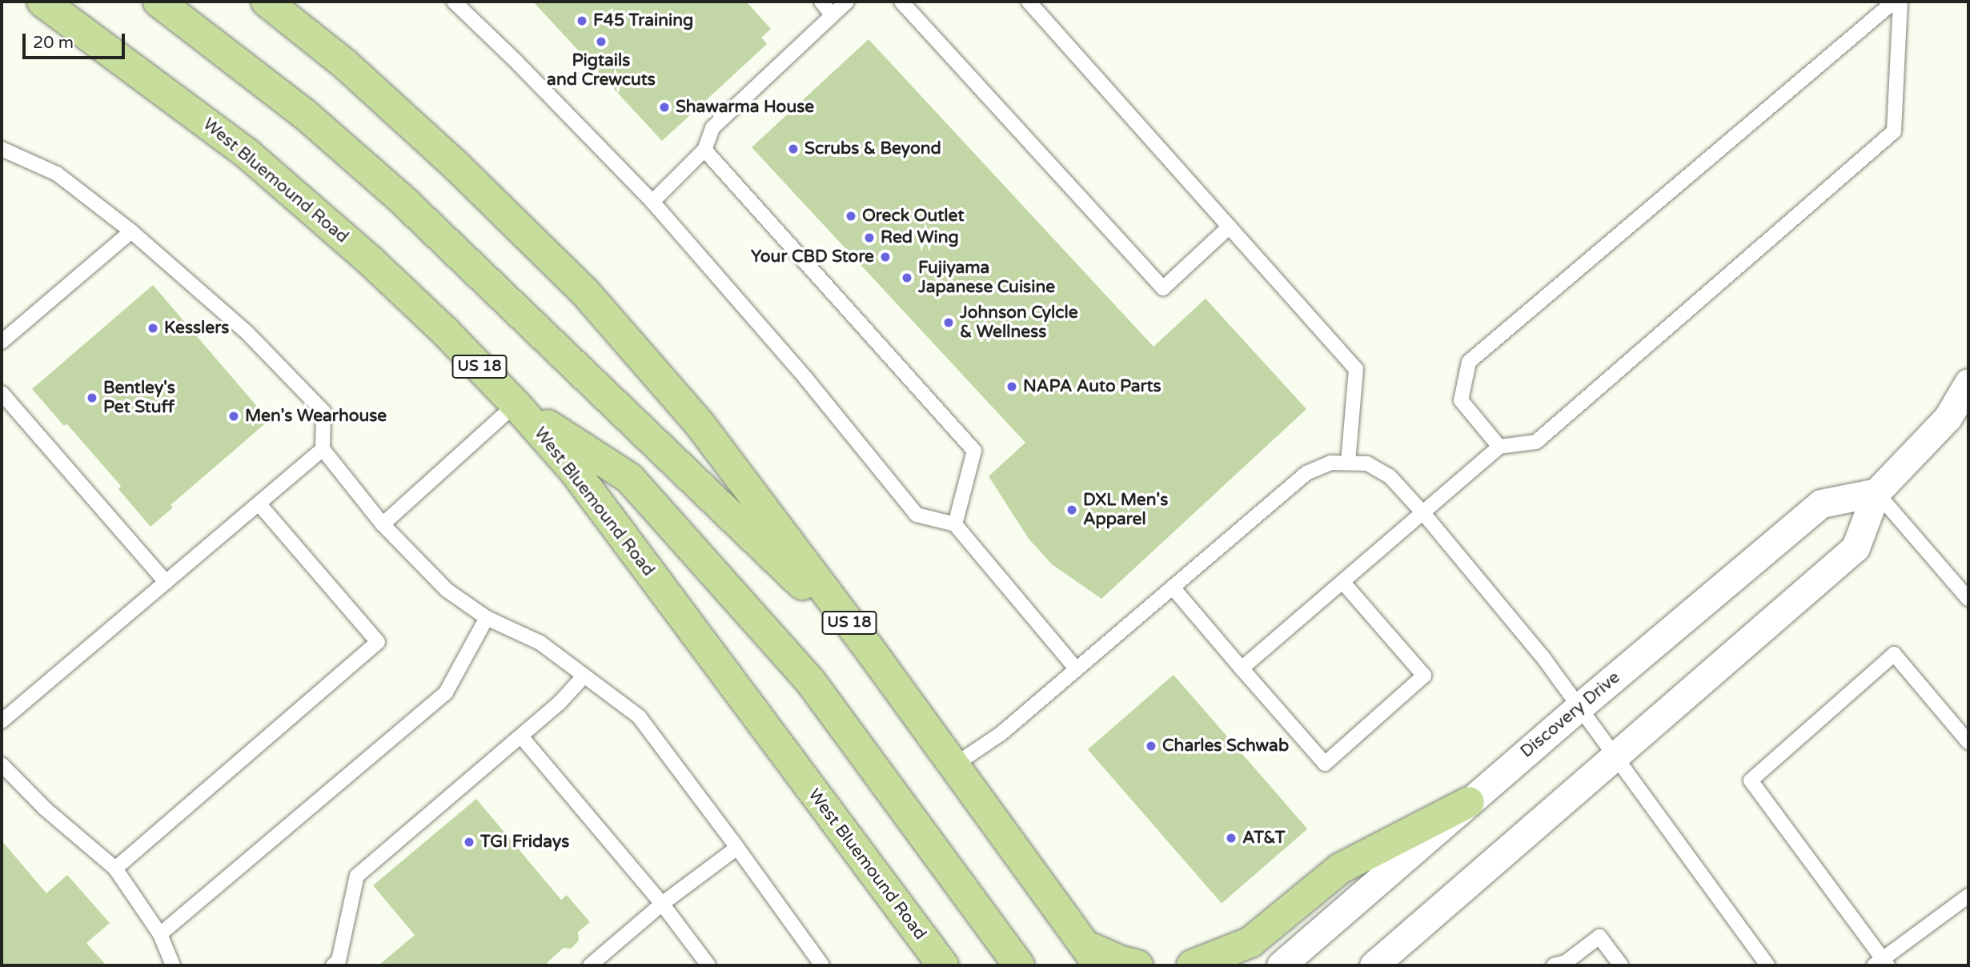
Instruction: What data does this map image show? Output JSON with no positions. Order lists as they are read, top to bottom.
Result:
{
  "streets": {
    "main road": ["West Bluemound Road", "US 18"],
    "street": ["Discovery Drive"]
  },
  "places": [
    "F45 Training",
    "Pigtails and Crewcuts",
    "Shawarma House",
    "Scrubs & Beyond",
    "Oreck Outlet",
    "Red Wing",
    "Your CBD Store",
    "Fujiyama Japanese Cuisine",
    "Johnson Cylcle & Wellness",
    "Kesslers",
    "NAPA Auto Parts",
    "Bentley's Pet Stuff",
    "Men's Wearhouse",
    "DXL Men's Apparel",
    "Charles Schwab",
    "AT&T",
    "TGI Fridays"
  ],
  "scale_bar": "20 m"
}
